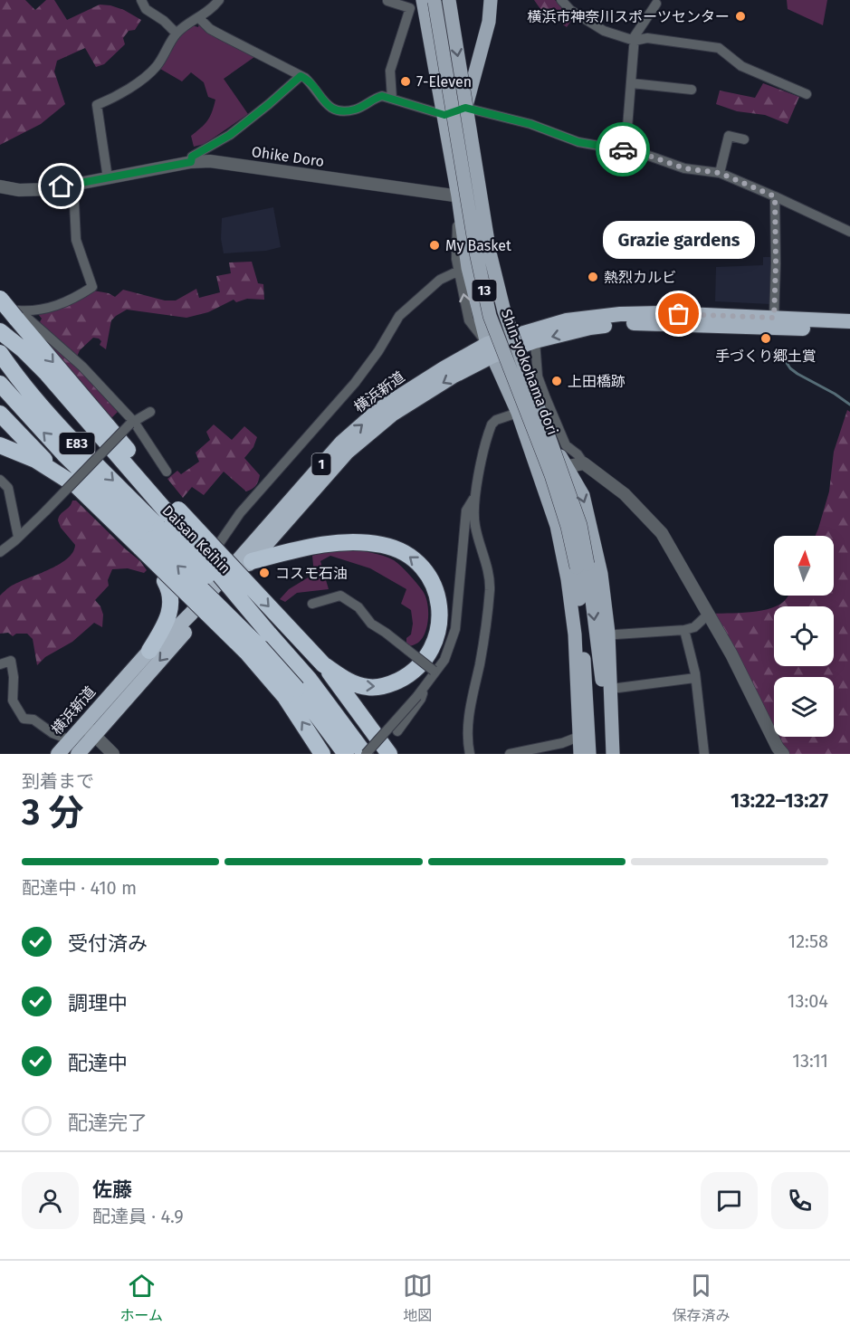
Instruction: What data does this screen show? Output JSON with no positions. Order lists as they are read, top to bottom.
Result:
{
  "streets": {
    "highway": [
      "横浜新道",
      "E83",
      "1",
      "Daisan Keihin"
    ],
    "main road": ["13", "Shin-yokohama dori"],
    "street": ["Ohike Doro"]
  },
  "places": [
    "横浜市神奈川スポーツセンター",
    "7-Eleven",
    "My Basket",
    "熱烈カルビ",
    "Grazie gardens",
    "手づくり郷土賞",
    "上田橋跡",
    "コスモ石油"
  ],
  "north": "top",
  "page": {
    "bubble": "Grazie gardens",
    "heading": ["3 分", "到着まで", "13:22–13:27"],
    "panel": ["佐藤", "配達員 · 4.9"],
    "bar": "配達中 · 410 m",
    "list": [
      ["受付済み", "12:58"],
      ["調理中", "13:04"],
      ["配達中", "13:11"],
      "配達完了"
    ],
    "tabs": ["ホーム", "地図", "保存済み"]
  }
}
